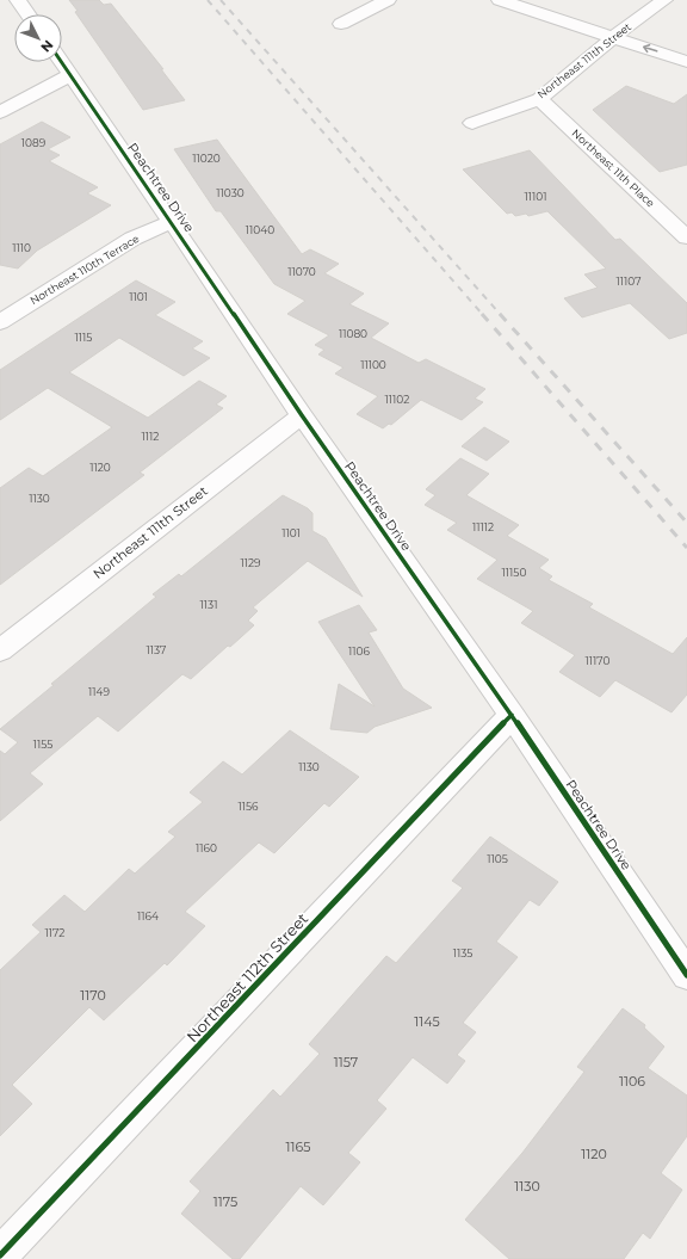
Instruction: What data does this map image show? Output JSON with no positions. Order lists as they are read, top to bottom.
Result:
{
  "streets": {
    "street": [
      "Northeast 111th Street",
      "Northeast 11th Place",
      "Peachtree Drive",
      "Northeast 110th Terrace",
      "Northeast 112th Street"
    ]
  },
  "crossings": [
    ["Northeast 111th Street", "Northeast 11th Place"],
    ["Northeast 111th Street", "Peachtree Drive"],
    ["Peachtree Drive", "Northeast 110th Terrace"],
    ["Peachtree Drive", "Northeast 112th Street"]
  ],
  "house_numbers": [
    "1089",
    "11020",
    "11030",
    "11101",
    "11040",
    "1110",
    "11070",
    "11107",
    "1101",
    "11080",
    "1115",
    "11100",
    "11102",
    "1112",
    "1120",
    "1130",
    "11112",
    "1101",
    "1129",
    "11150",
    "1131",
    "1137",
    "1106",
    "11170",
    "1149",
    "1155",
    "1130",
    "1156",
    "1160",
    "1105",
    "1164",
    "1172",
    "1135",
    "1170",
    "1145",
    "1157",
    "1106",
    "1165",
    "1120",
    "1130",
    "1175"
  ],
  "north": "bottom right"
}
